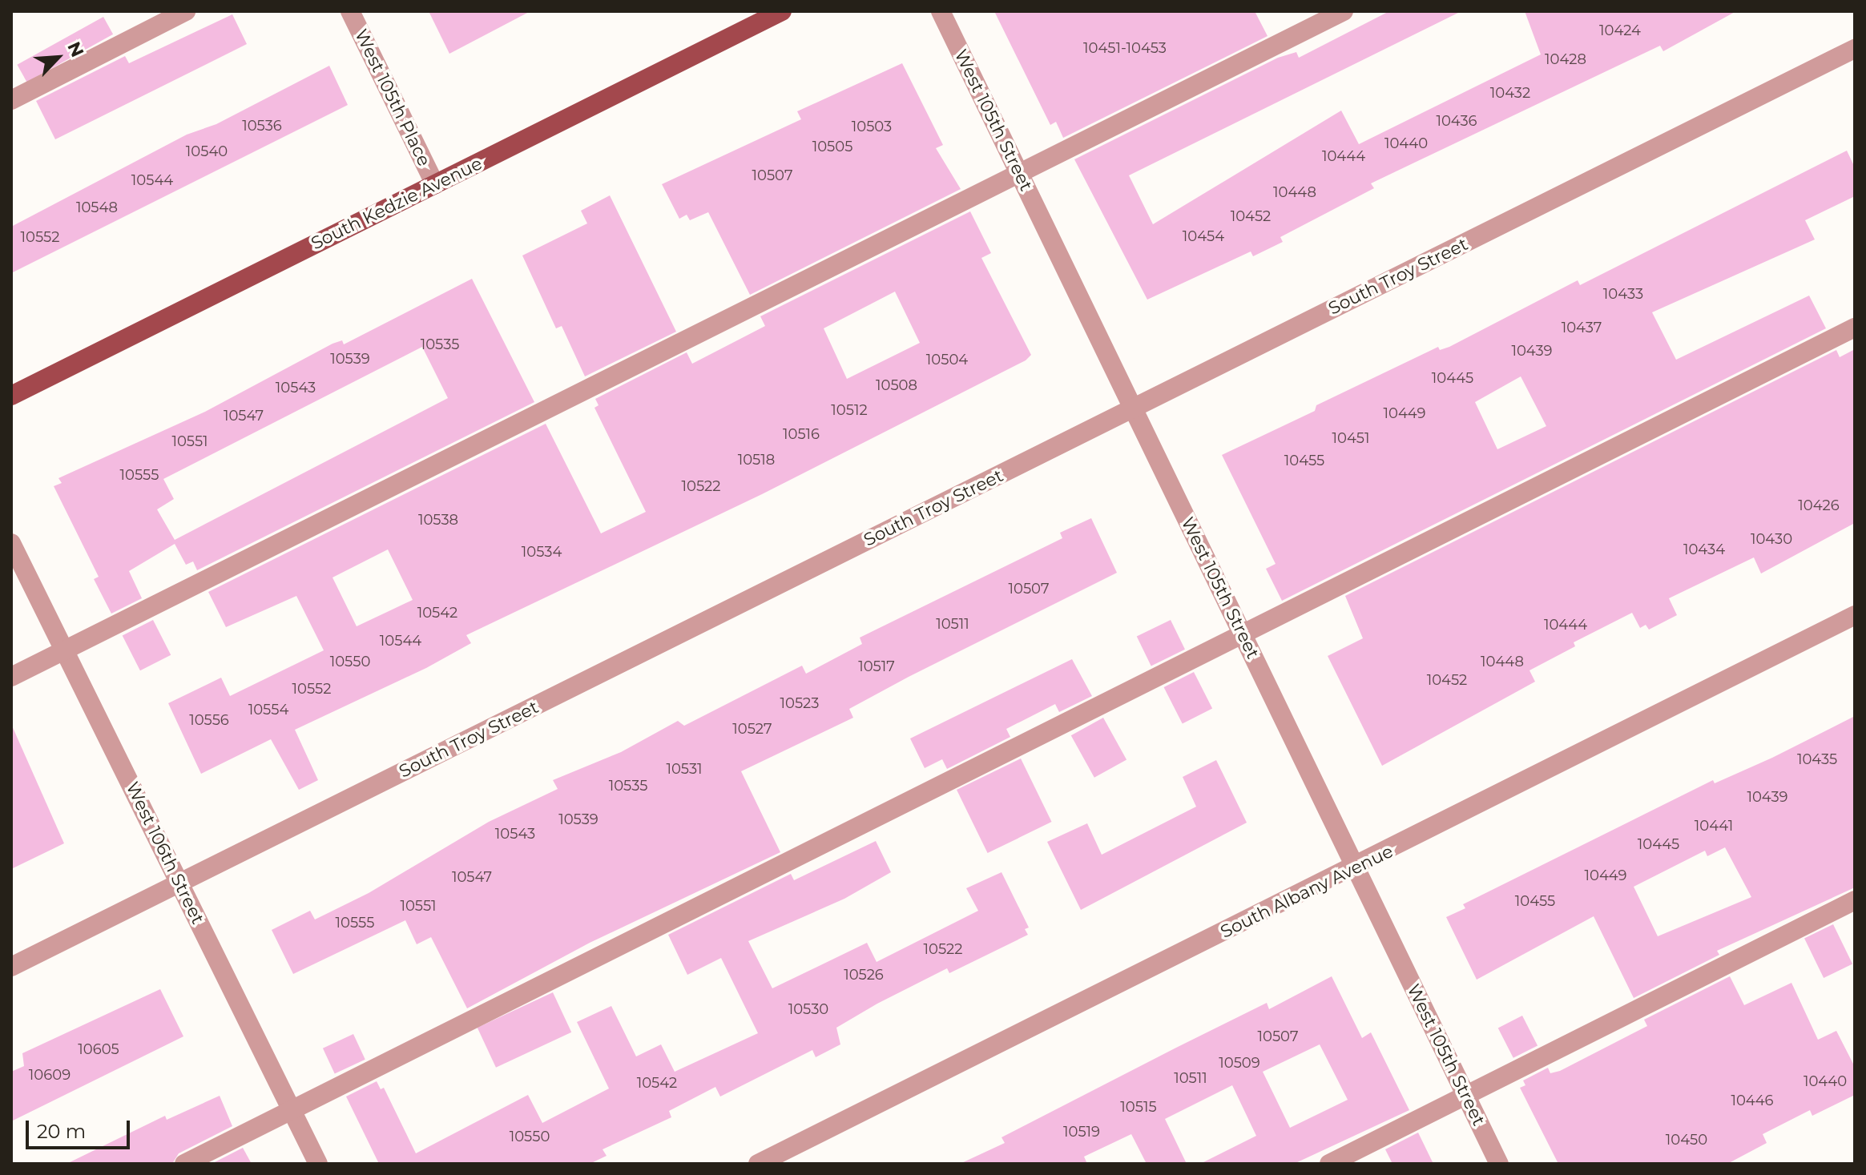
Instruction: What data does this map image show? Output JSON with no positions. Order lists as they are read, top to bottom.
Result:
{
  "streets": {
    "main road": ["South Kedzie Avenue"],
    "street": [
      "West 105th Place",
      "West 105th Street",
      "South Troy Street",
      "West 106th Street",
      "South Albany Avenue"
    ]
  },
  "crossings": [
    ["West 105th Place", "South Kedzie Avenue"],
    ["West 105th Street", "South Troy Street"],
    ["West 105th Street", "South Albany Avenue"],
    ["South Troy Street", "West 106th Street"]
  ],
  "house_numbers": [
    "10424",
    "10451-10453",
    "10428",
    "10432",
    "10436",
    "10536",
    "10503",
    "10440",
    "10505",
    "10540",
    "10444",
    "10507",
    "10544",
    "10448",
    "10548",
    "10452",
    "10454",
    "10552",
    "10433",
    "10437",
    "10535",
    "10439",
    "10539",
    "10504",
    "10445",
    "10508",
    "10543",
    "10512",
    "10449",
    "10547",
    "10516",
    "10451",
    "10551",
    "10518",
    "10455",
    "10555",
    "10522",
    "10426",
    "10538",
    "10430",
    "10434",
    "10534",
    "10507",
    "10542",
    "10511",
    "10444",
    "10544",
    "10550",
    "10448",
    "10517",
    "10452",
    "10552",
    "10523",
    "10554",
    "10556",
    "10527",
    "10435",
    "10531",
    "10535",
    "10439",
    "10539",
    "10441",
    "10543",
    "10445",
    "10449",
    "10547",
    "10455",
    "10551",
    "10555",
    "10522",
    "10526",
    "10530",
    "10507",
    "10605",
    "10509",
    "10609",
    "10511",
    "10440",
    "10542",
    "10446",
    "10515",
    "10519",
    "10550",
    "10450"
  ],
  "scale_bar": "20 m",
  "north": "top right"
}
